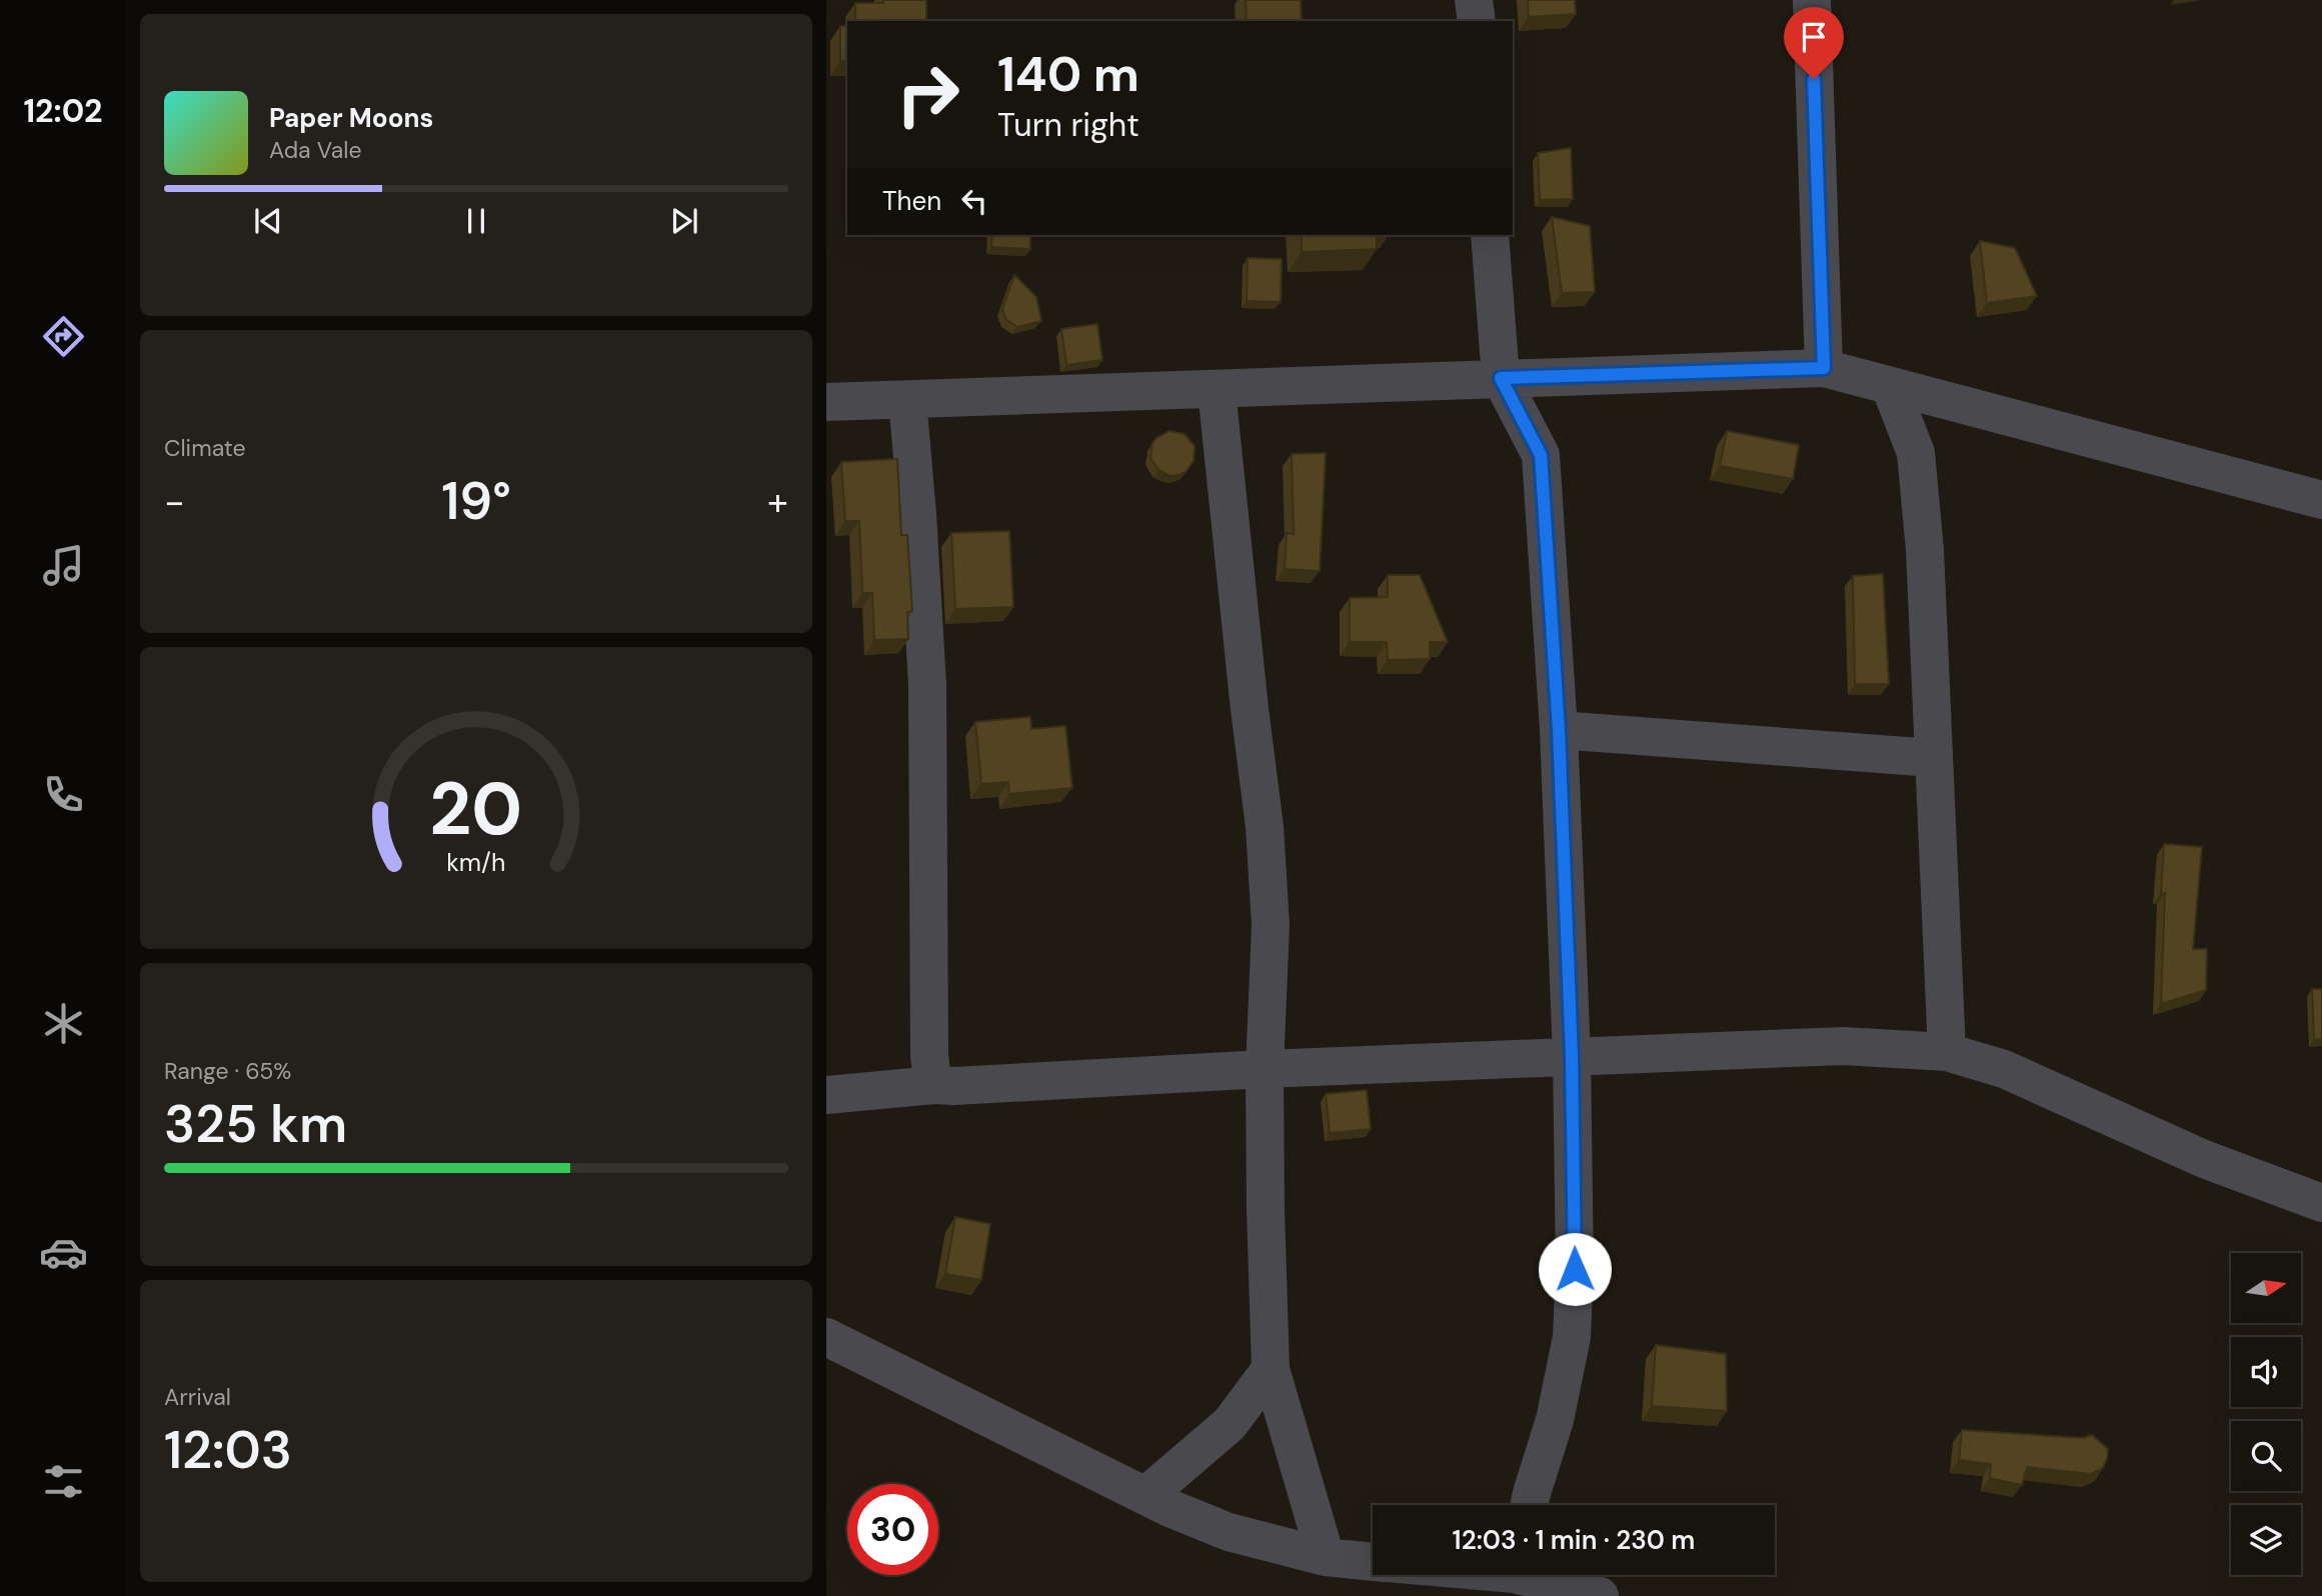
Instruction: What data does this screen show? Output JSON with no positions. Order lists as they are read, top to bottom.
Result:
{
  "north": "right",
  "page": {
    "tabs": "12:02",
    "turn": ["140 m", "Turn right"],
    "song": ["Paper Moons", "Ada Vale"],
    "then": "Then",
    "tile": [
      "Climate",
      ["Range · 65%", "325 km"],
      ["Arrival", "12:03"]
    ],
    "heat": ["−", "19°", "+"],
    "limit": "30",
    "trip": "12:03 · 1 min · 230 m",
    "gauge": ["20", "km/h"]
  }
}
